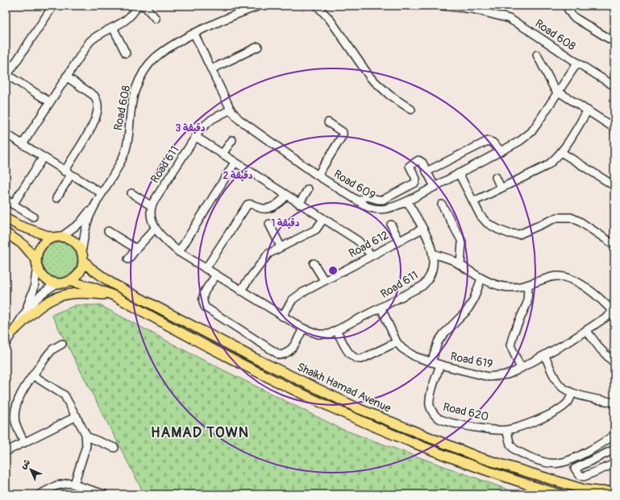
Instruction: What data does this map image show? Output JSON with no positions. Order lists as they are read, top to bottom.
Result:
{
  "streets": {
    "main road": ["Shaikh Hamad Avenue"],
    "street": [
      "Road 608",
      "Road 611",
      "Road 609",
      "Road 612",
      "Road 619",
      "Road 620"
    ]
  },
  "crossings": [
    ["Road 608", "Road 609"],
    ["Road 608", "Shaikh Hamad Avenue"],
    ["Road 611", "Road 609"],
    ["Road 611", "Road 612"],
    ["Road 611", "Road 619"],
    ["Road 619", "Road 620"]
  ],
  "districts": ["HAMAD TOWN"],
  "north": "top left",
  "rings": ["3 دقيقة", "2 دقيقة", "1 دقيقة"]
}
